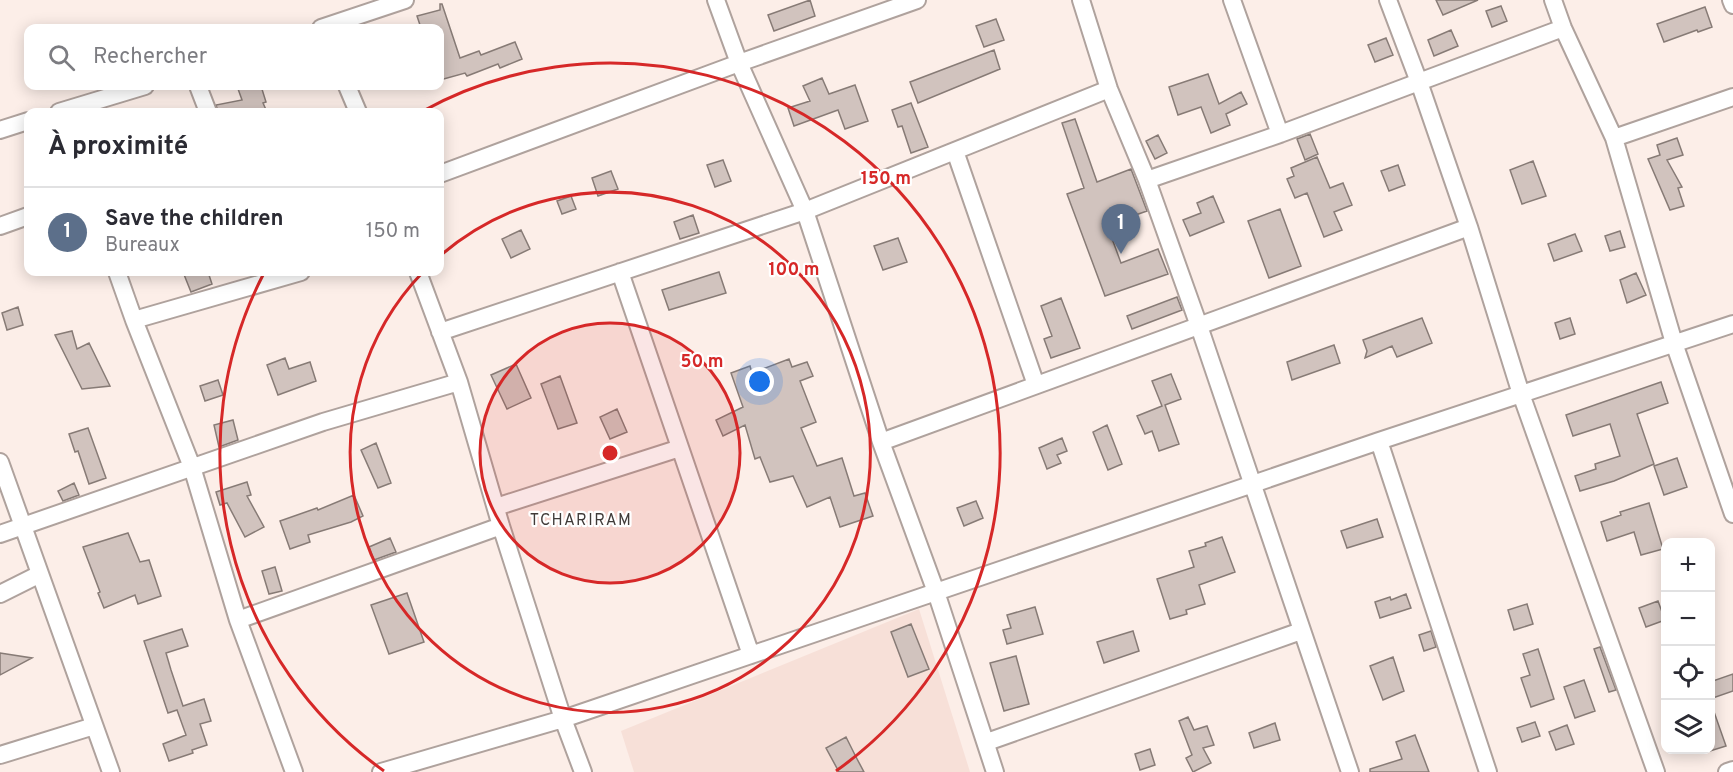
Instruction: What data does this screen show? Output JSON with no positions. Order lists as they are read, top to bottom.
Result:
{
  "districts": ["TCHARIRAM"],
  "page": {
    "search": "Rechercher",
    "heading": "À proximité",
    "list": [
      {
        "mark": "1",
        "name": "Save the children",
        "note": "Bureaux",
        "value": "150 m"
      }
    ],
    "pins": "1",
    "map_buttons": ["+", "−"]
  },
  "rings": ["150 m", "100 m", "50 m"]
}
